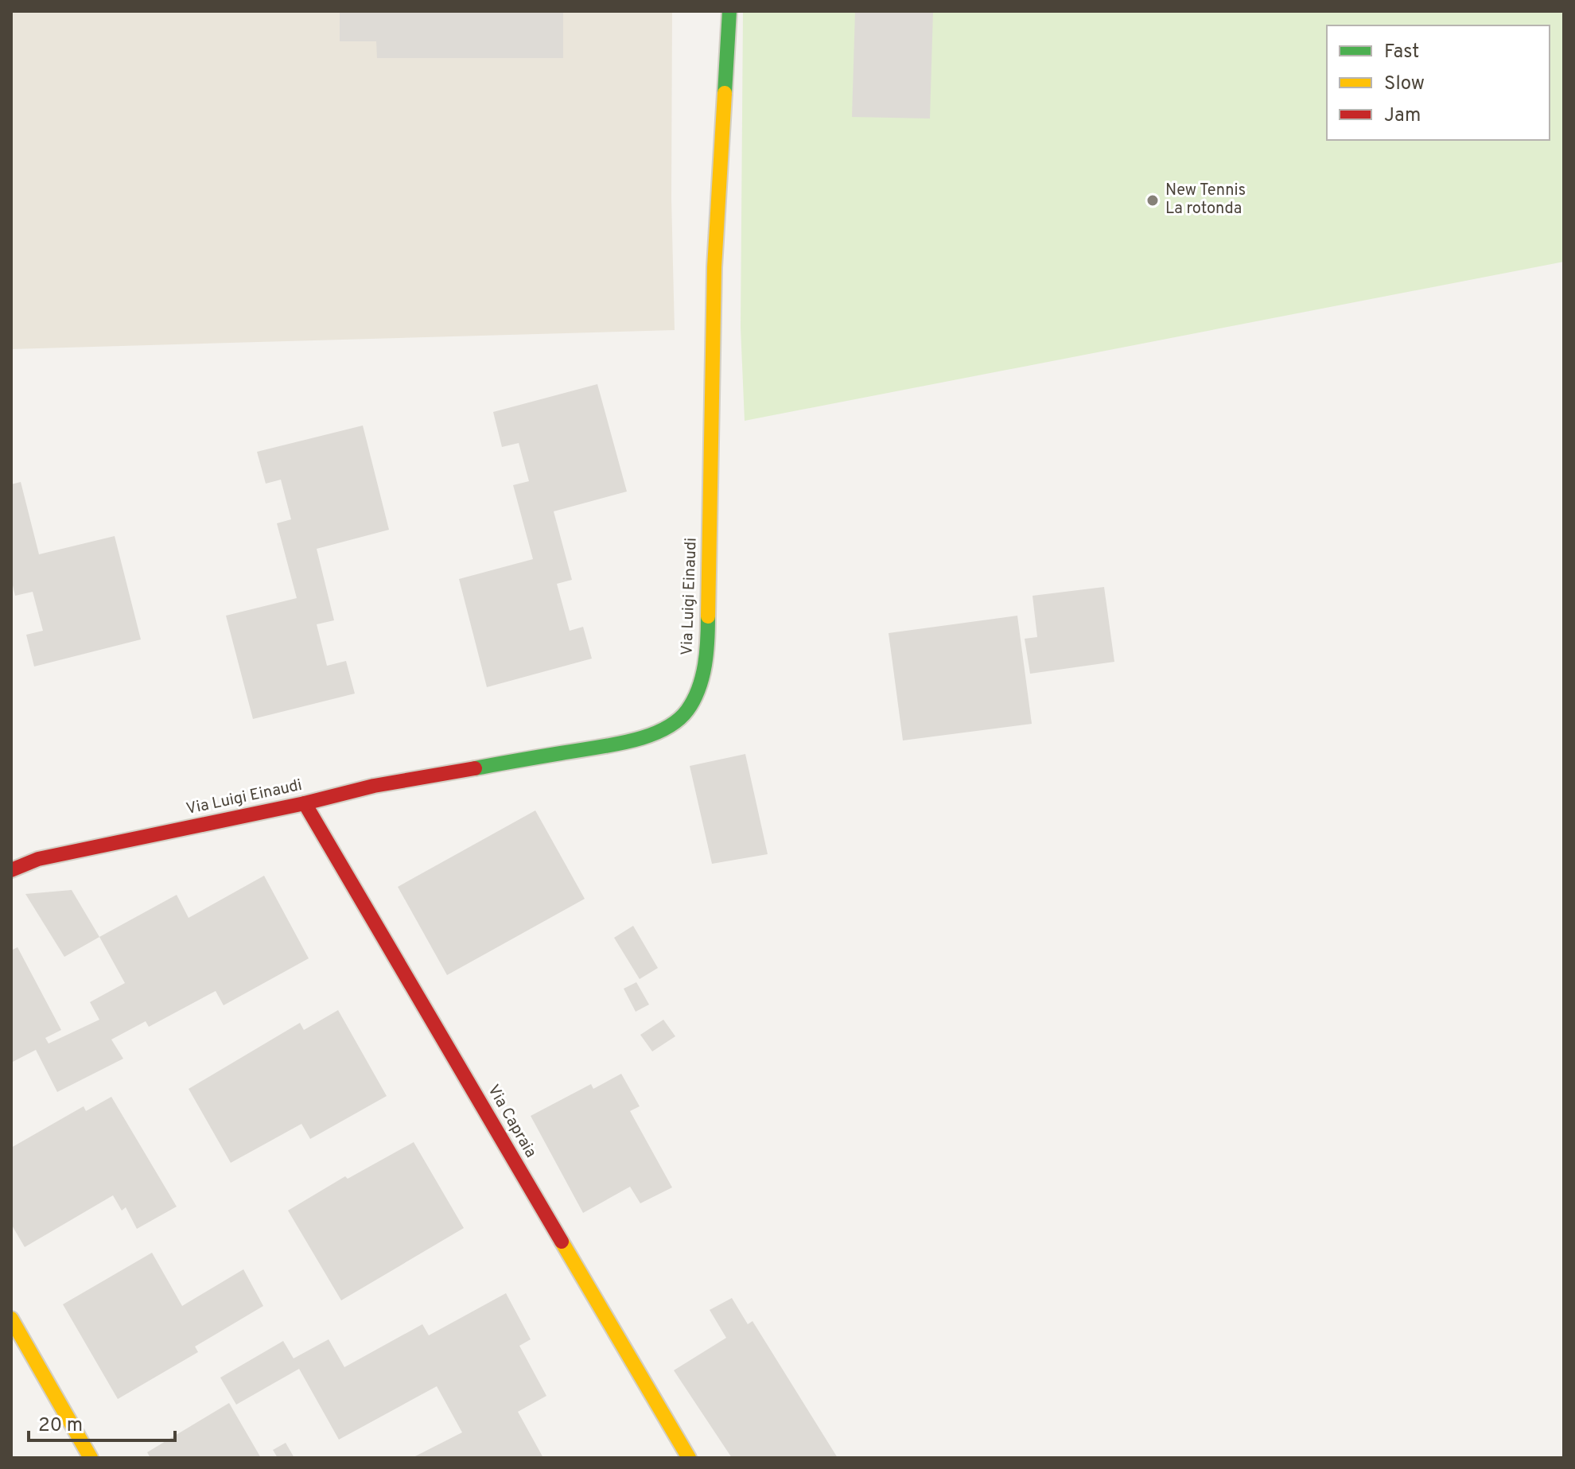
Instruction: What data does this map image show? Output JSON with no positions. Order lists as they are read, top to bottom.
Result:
{
  "streets": {
    "street": ["Via Luigi Einaudi", "Via Capraia"]
  },
  "crossings": [
    ["Via Luigi Einaudi", "Via Capraia"]
  ],
  "places": ["New Tennis La rotonda"],
  "legend": ["Fast", "Slow", "Jam"],
  "scale_bar": "20 m"
}
